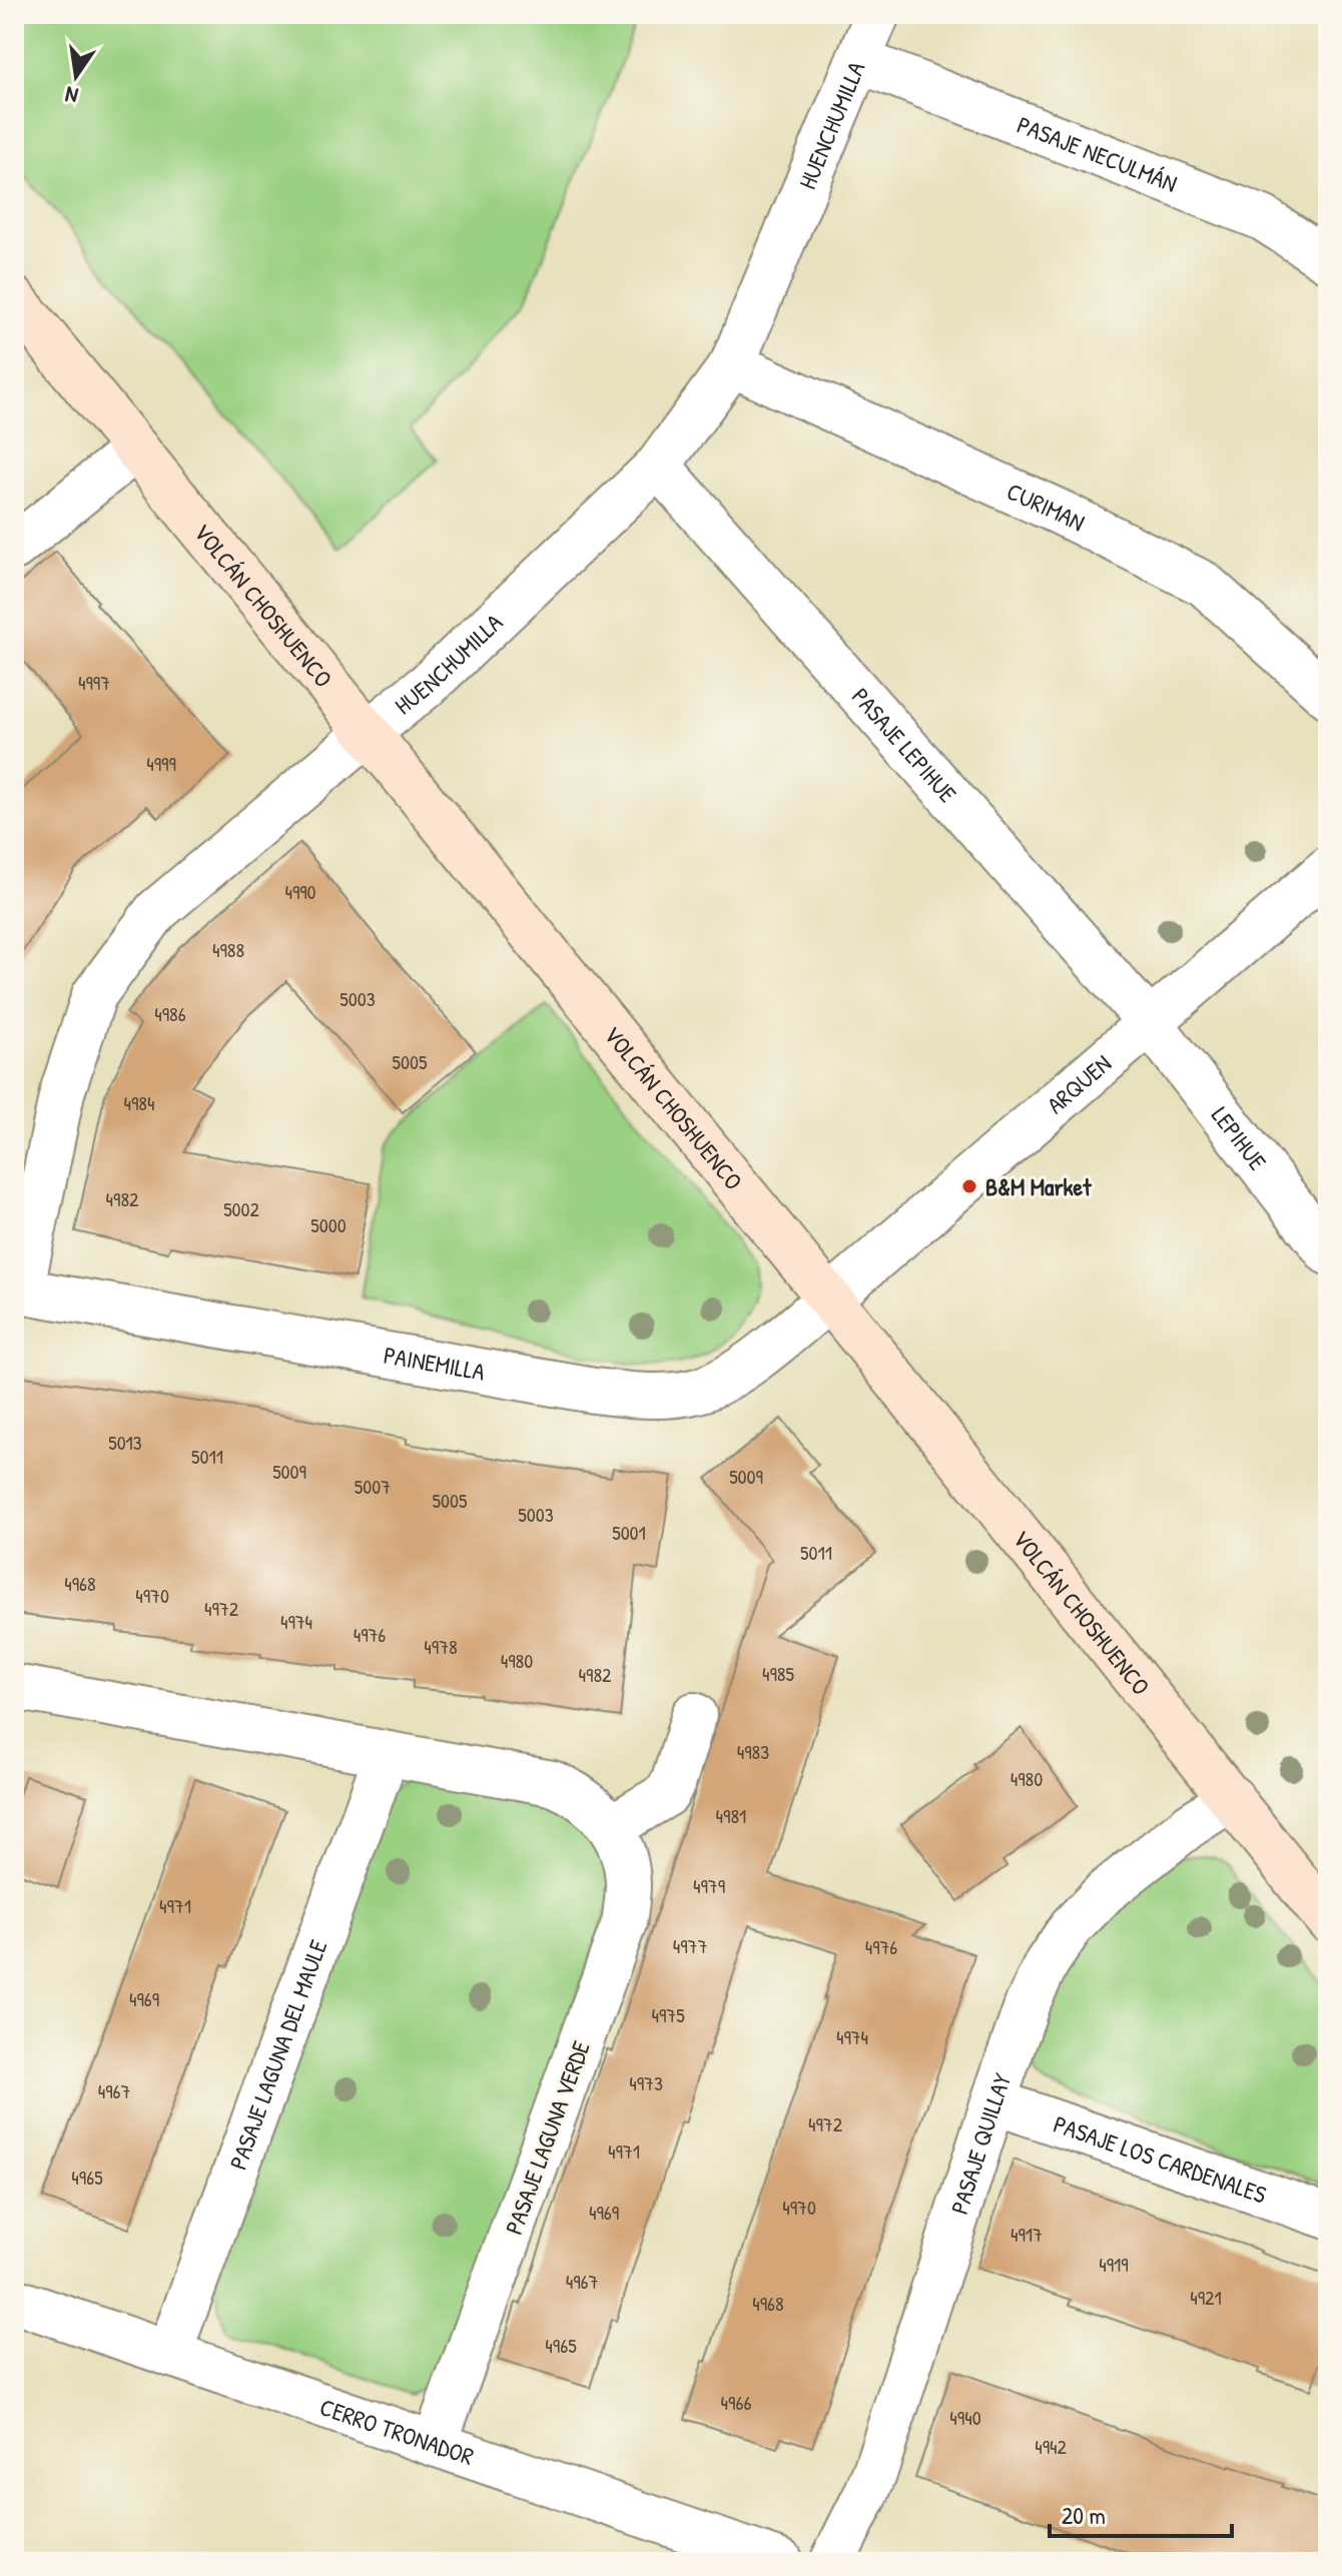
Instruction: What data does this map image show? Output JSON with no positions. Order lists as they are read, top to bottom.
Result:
{
  "streets": {
    "street": [
      "HUENCHUMILLA",
      "PASAJE NECULMÁN",
      "CURIMAN",
      "VOLCÁN CHOSHUENCO",
      "PASAJE LEPIHUE",
      "ARQUEN",
      "LEPIHUE",
      "PAINEMILLA",
      "PASAJE LAGUNA DEL MAULE",
      "PASAJE LAGUNA VERDE",
      "PASAJE QUILLAY",
      "PASAJE LOS CARDENALES",
      "CERRO TRONADOR"
    ]
  },
  "crossings": [
    ["HUENCHUMILLA", "PASAJE NECULMÁN"],
    ["HUENCHUMILLA", "CURIMAN"],
    ["HUENCHUMILLA", "VOLCÁN CHOSHUENCO"],
    ["HUENCHUMILLA", "PASAJE LEPIHUE"],
    ["HUENCHUMILLA", "PAINEMILLA"],
    ["VOLCÁN CHOSHUENCO", "ARQUEN"],
    ["VOLCÁN CHOSHUENCO", "PAINEMILLA"],
    ["VOLCÁN CHOSHUENCO", "PASAJE QUILLAY"],
    ["PASAJE LEPIHUE", "ARQUEN"],
    ["PASAJE LEPIHUE", "LEPIHUE"],
    ["ARQUEN", "LEPIHUE"],
    ["ARQUEN", "PAINEMILLA"],
    ["PASAJE LAGUNA DEL MAULE", "PASAJE LAGUNA VERDE"],
    ["PASAJE LAGUNA DEL MAULE", "CERRO TRONADOR"],
    ["PASAJE LAGUNA VERDE", "CERRO TRONADOR"],
    ["PASAJE QUILLAY", "PASAJE LOS CARDENALES"]
  ],
  "places": ["B&M Market"],
  "house_numbers": [
    "4997",
    "4999",
    "4990",
    "4988",
    "5003",
    "4986",
    "5005",
    "4984",
    "4982",
    "5002",
    "5000",
    "5013",
    "5011",
    "5009",
    "5009",
    "5007",
    "5005",
    "5003",
    "5001",
    "5011",
    "4968",
    "4970",
    "4972",
    "4974",
    "4976",
    "4978",
    "4980",
    "4985",
    "4982",
    "4983",
    "4980",
    "4981",
    "4979",
    "4971",
    "4977",
    "4976",
    "4969",
    "4975",
    "4974",
    "4973",
    "4967",
    "4972",
    "4971",
    "4965",
    "4970",
    "4969",
    "4917",
    "4919",
    "4967",
    "4921",
    "4968",
    "4965",
    "4966",
    "4940",
    "4942"
  ],
  "scale_bar": "20 m",
  "north": "bottom"
}
